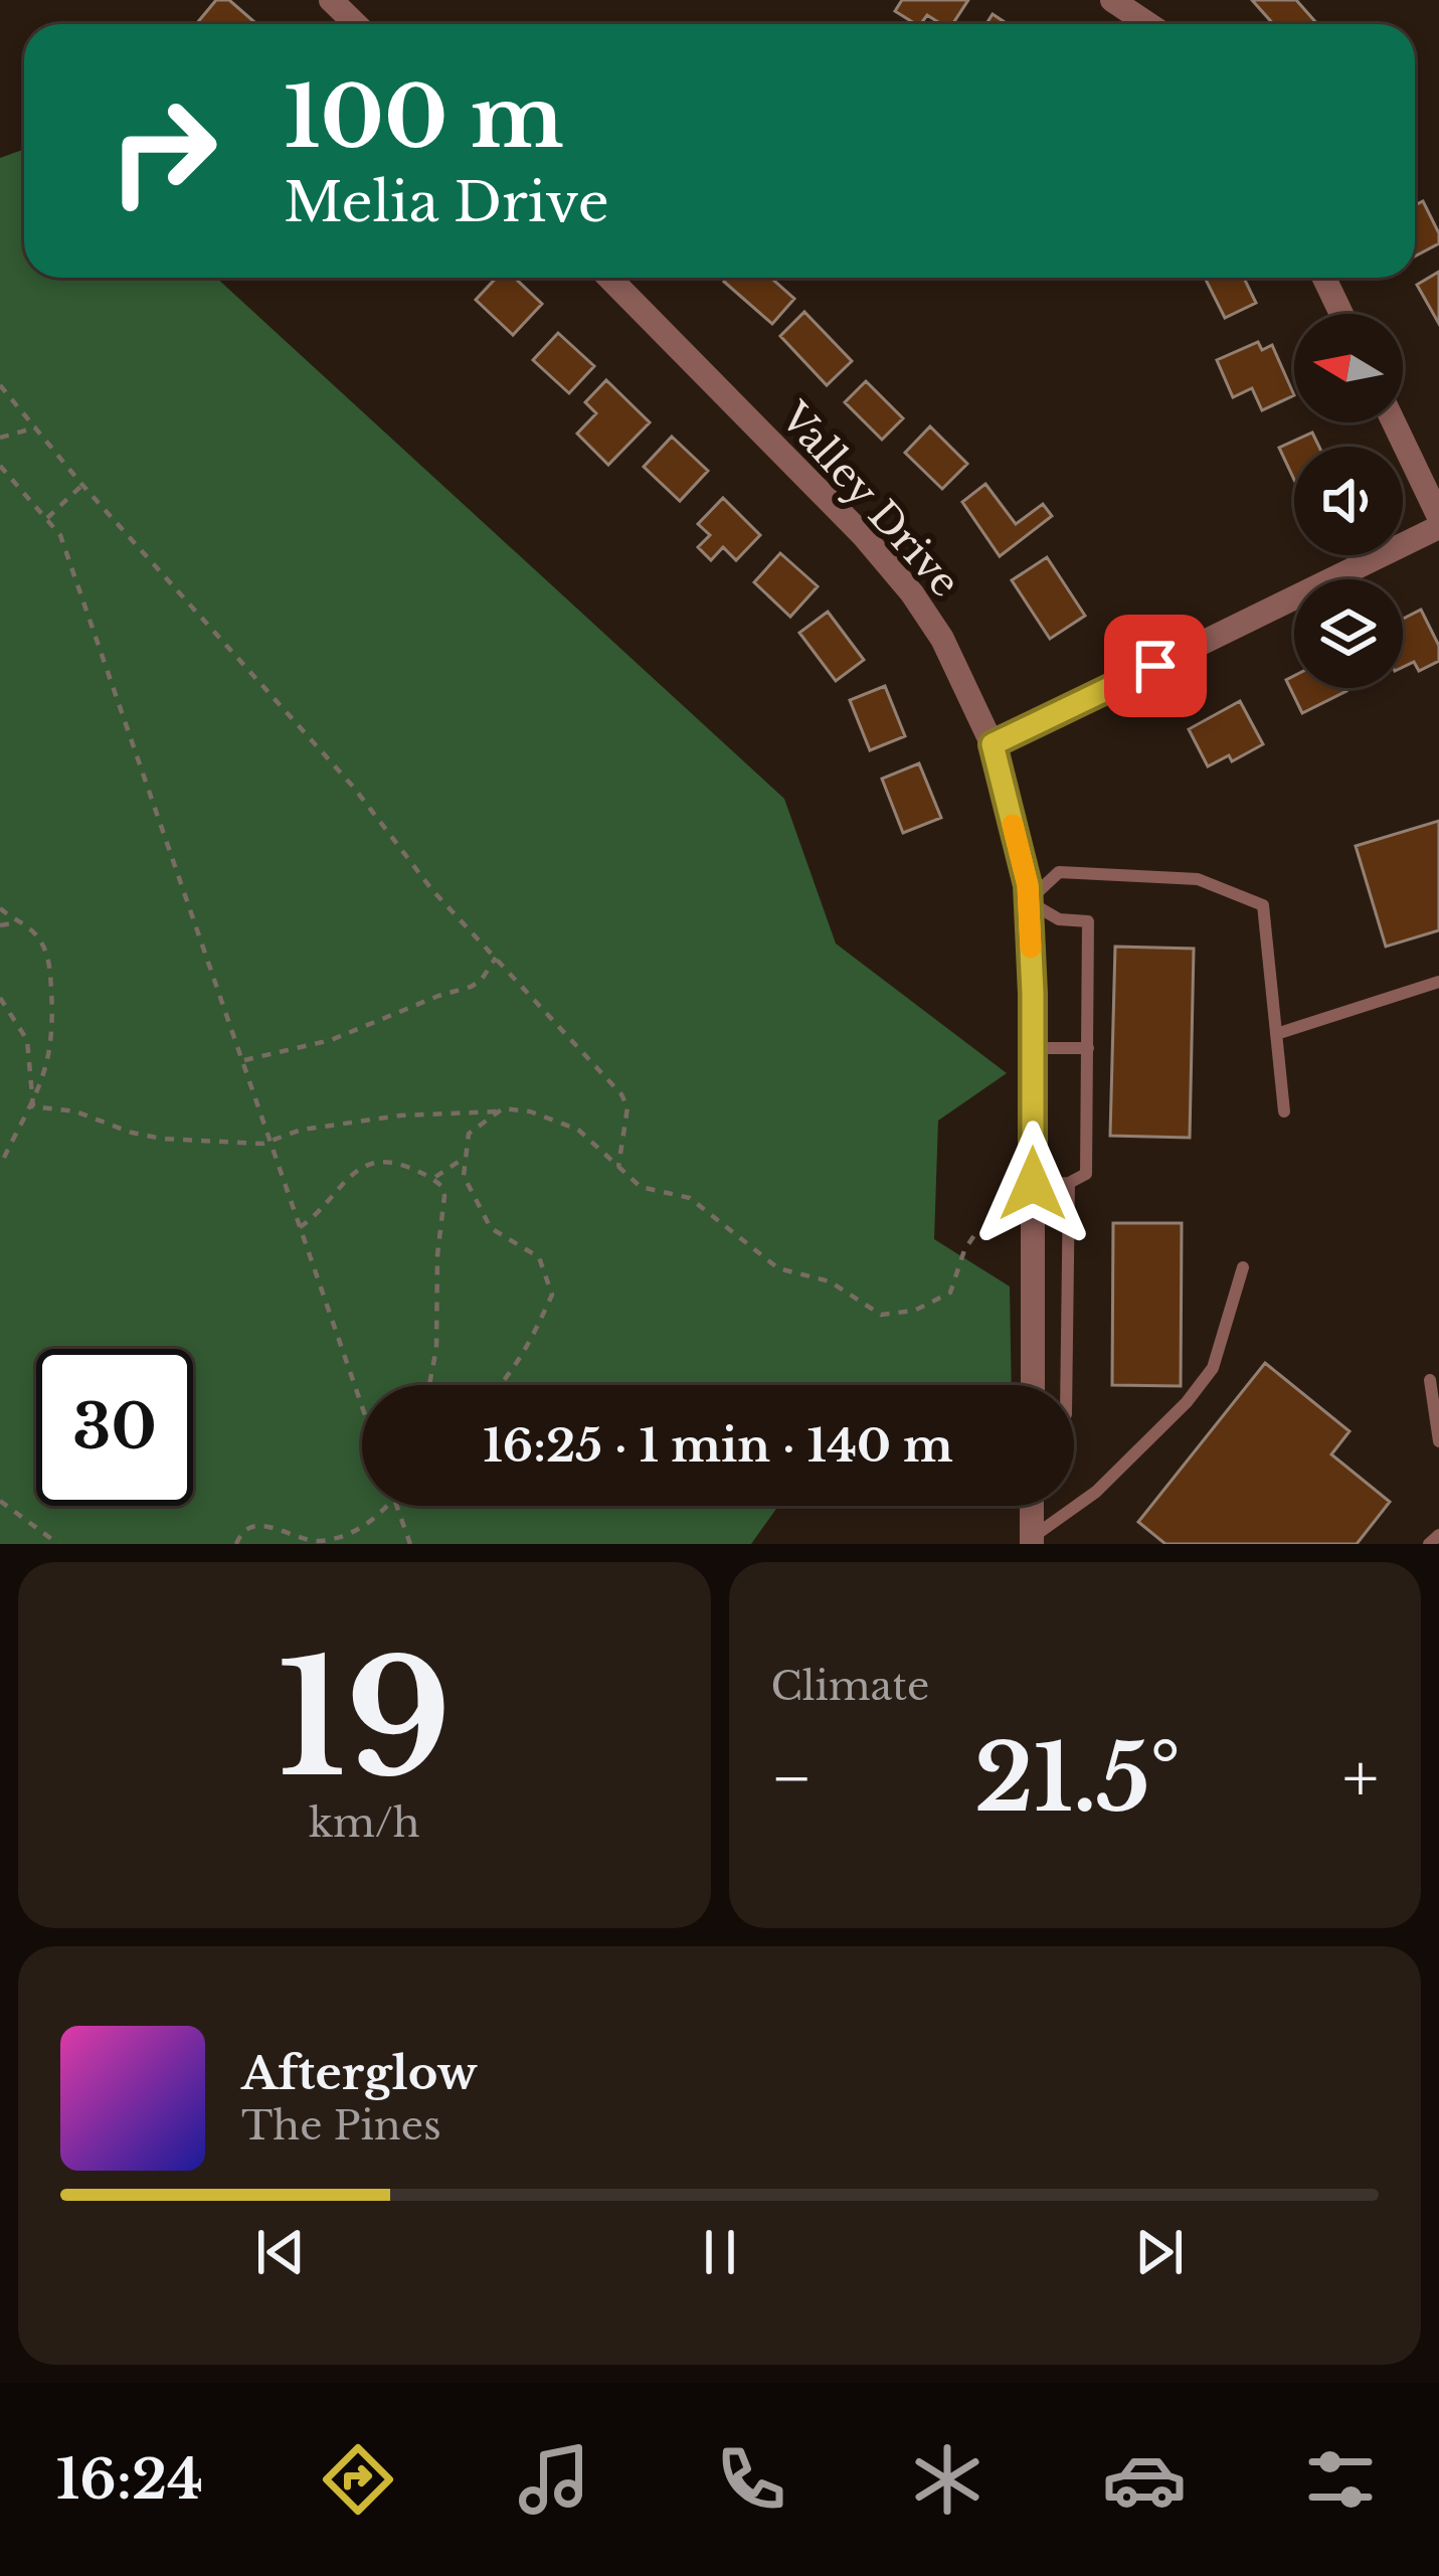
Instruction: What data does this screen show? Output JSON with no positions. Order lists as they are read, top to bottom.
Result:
{
  "streets": {
    "street": ["Valley Drive"]
  },
  "north": "left",
  "page": {
    "turn": ["100 m", "Melia Drive"],
    "limit": "30",
    "trip": "16:25 · 1 min · 140 m",
    "tile": [
      ["19", "km/h"],
      "Climate"
    ],
    "heat": ["−", "21.5°", "+"],
    "song": ["Afterglow", "The Pines"],
    "tabs": "16:24"
  }
}
